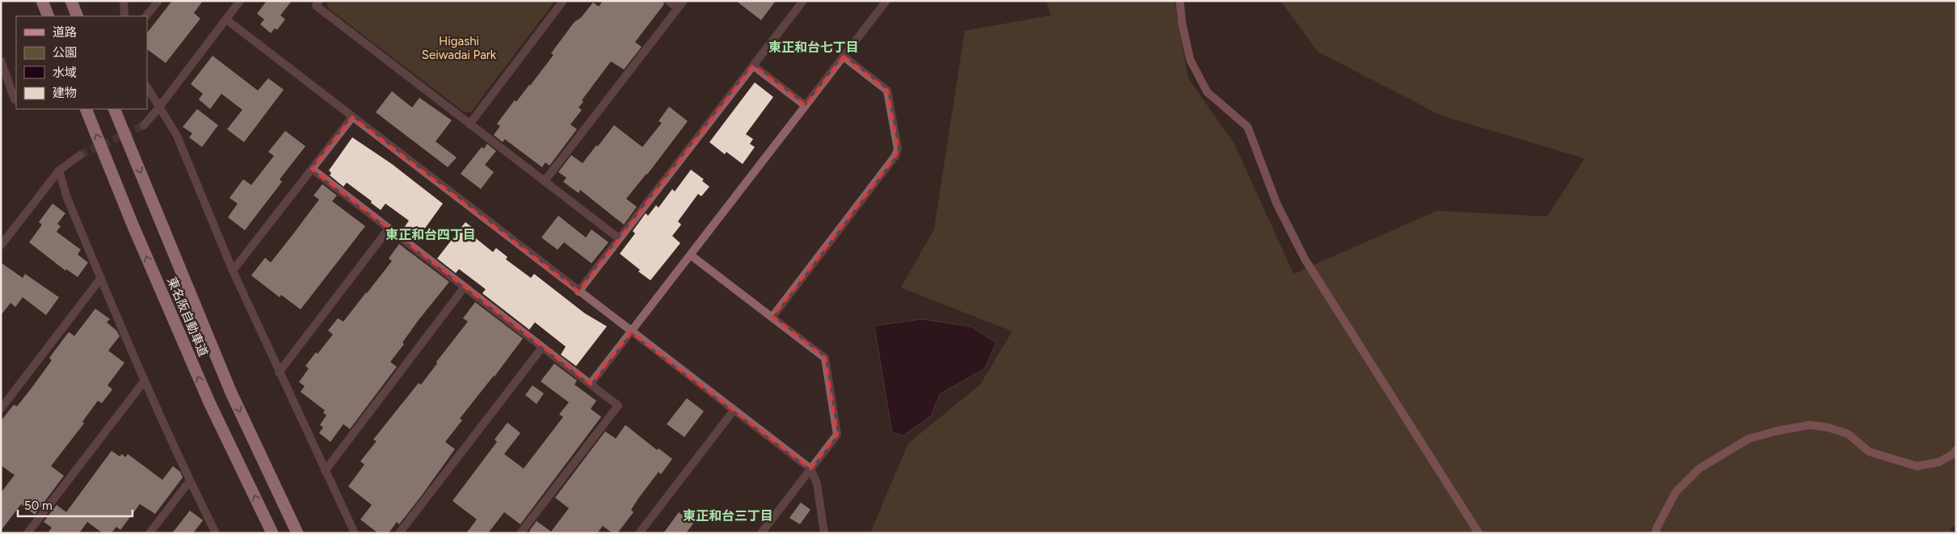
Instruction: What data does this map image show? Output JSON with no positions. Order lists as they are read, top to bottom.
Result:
{
  "streets": {
    "highway": ["東名阪自動車道"]
  },
  "districts": ["東正和台七丁目", "東正和台四丁目", "東正和台三丁目"],
  "parks": ["Higashi Seiwadai Park"],
  "legend": [
    "道路",
    "公園",
    "水域",
    "建物"
  ],
  "scale_bar": "50 m"
}
